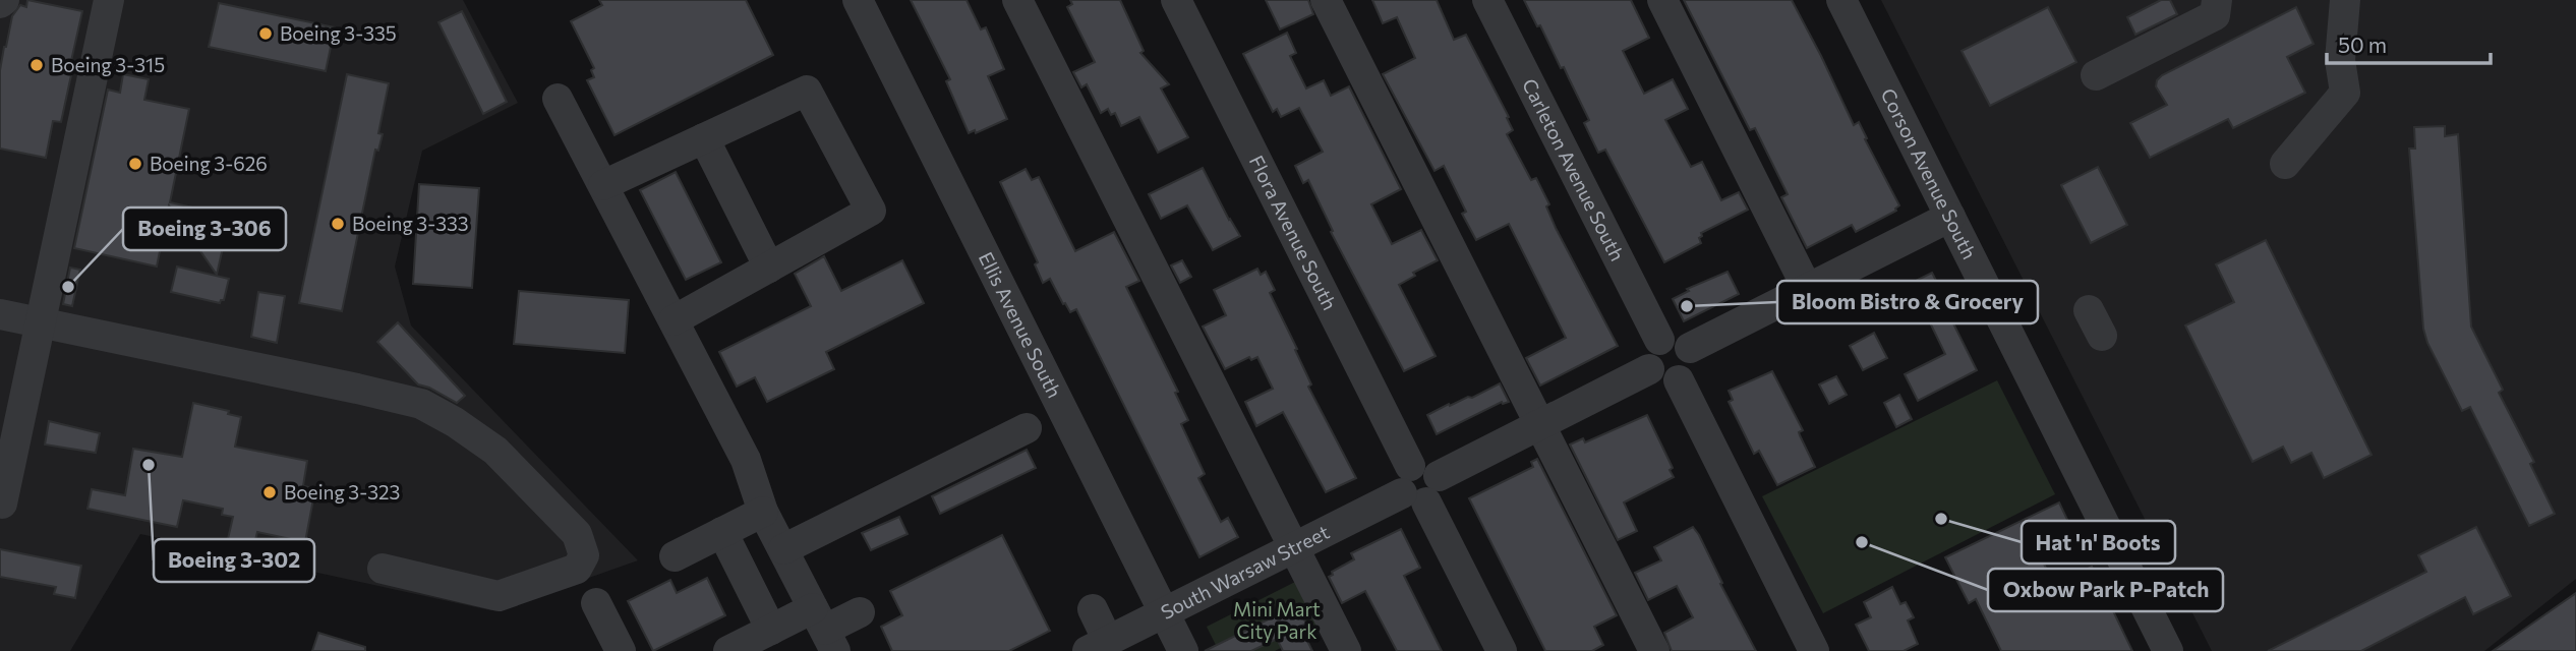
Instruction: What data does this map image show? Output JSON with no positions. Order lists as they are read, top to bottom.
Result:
{
  "streets": {
    "street": [
      "Carleton Avenue South",
      "Corson Avenue South",
      "Flora Avenue South",
      "Ellis Avenue South",
      "South Warsaw Street"
    ]
  },
  "crossings": [
    ["Carleton Avenue South", "South Warsaw Street"],
    ["Flora Avenue South", "South Warsaw Street"],
    ["Ellis Avenue South", "South Warsaw Street"]
  ],
  "parks": ["Mini Mart City Park"],
  "places": [
    "Boeing 3-335",
    "Boeing 3-315",
    "Boeing 3-626",
    "Boeing 3-333",
    "Boeing 3-306",
    "Bloom Bistro & Grocery",
    "Boeing 3-302",
    "Boeing 3-323",
    "Hat 'n' Boots",
    "Oxbow Park P-Patch"
  ],
  "scale_bar": "50 m"
}
